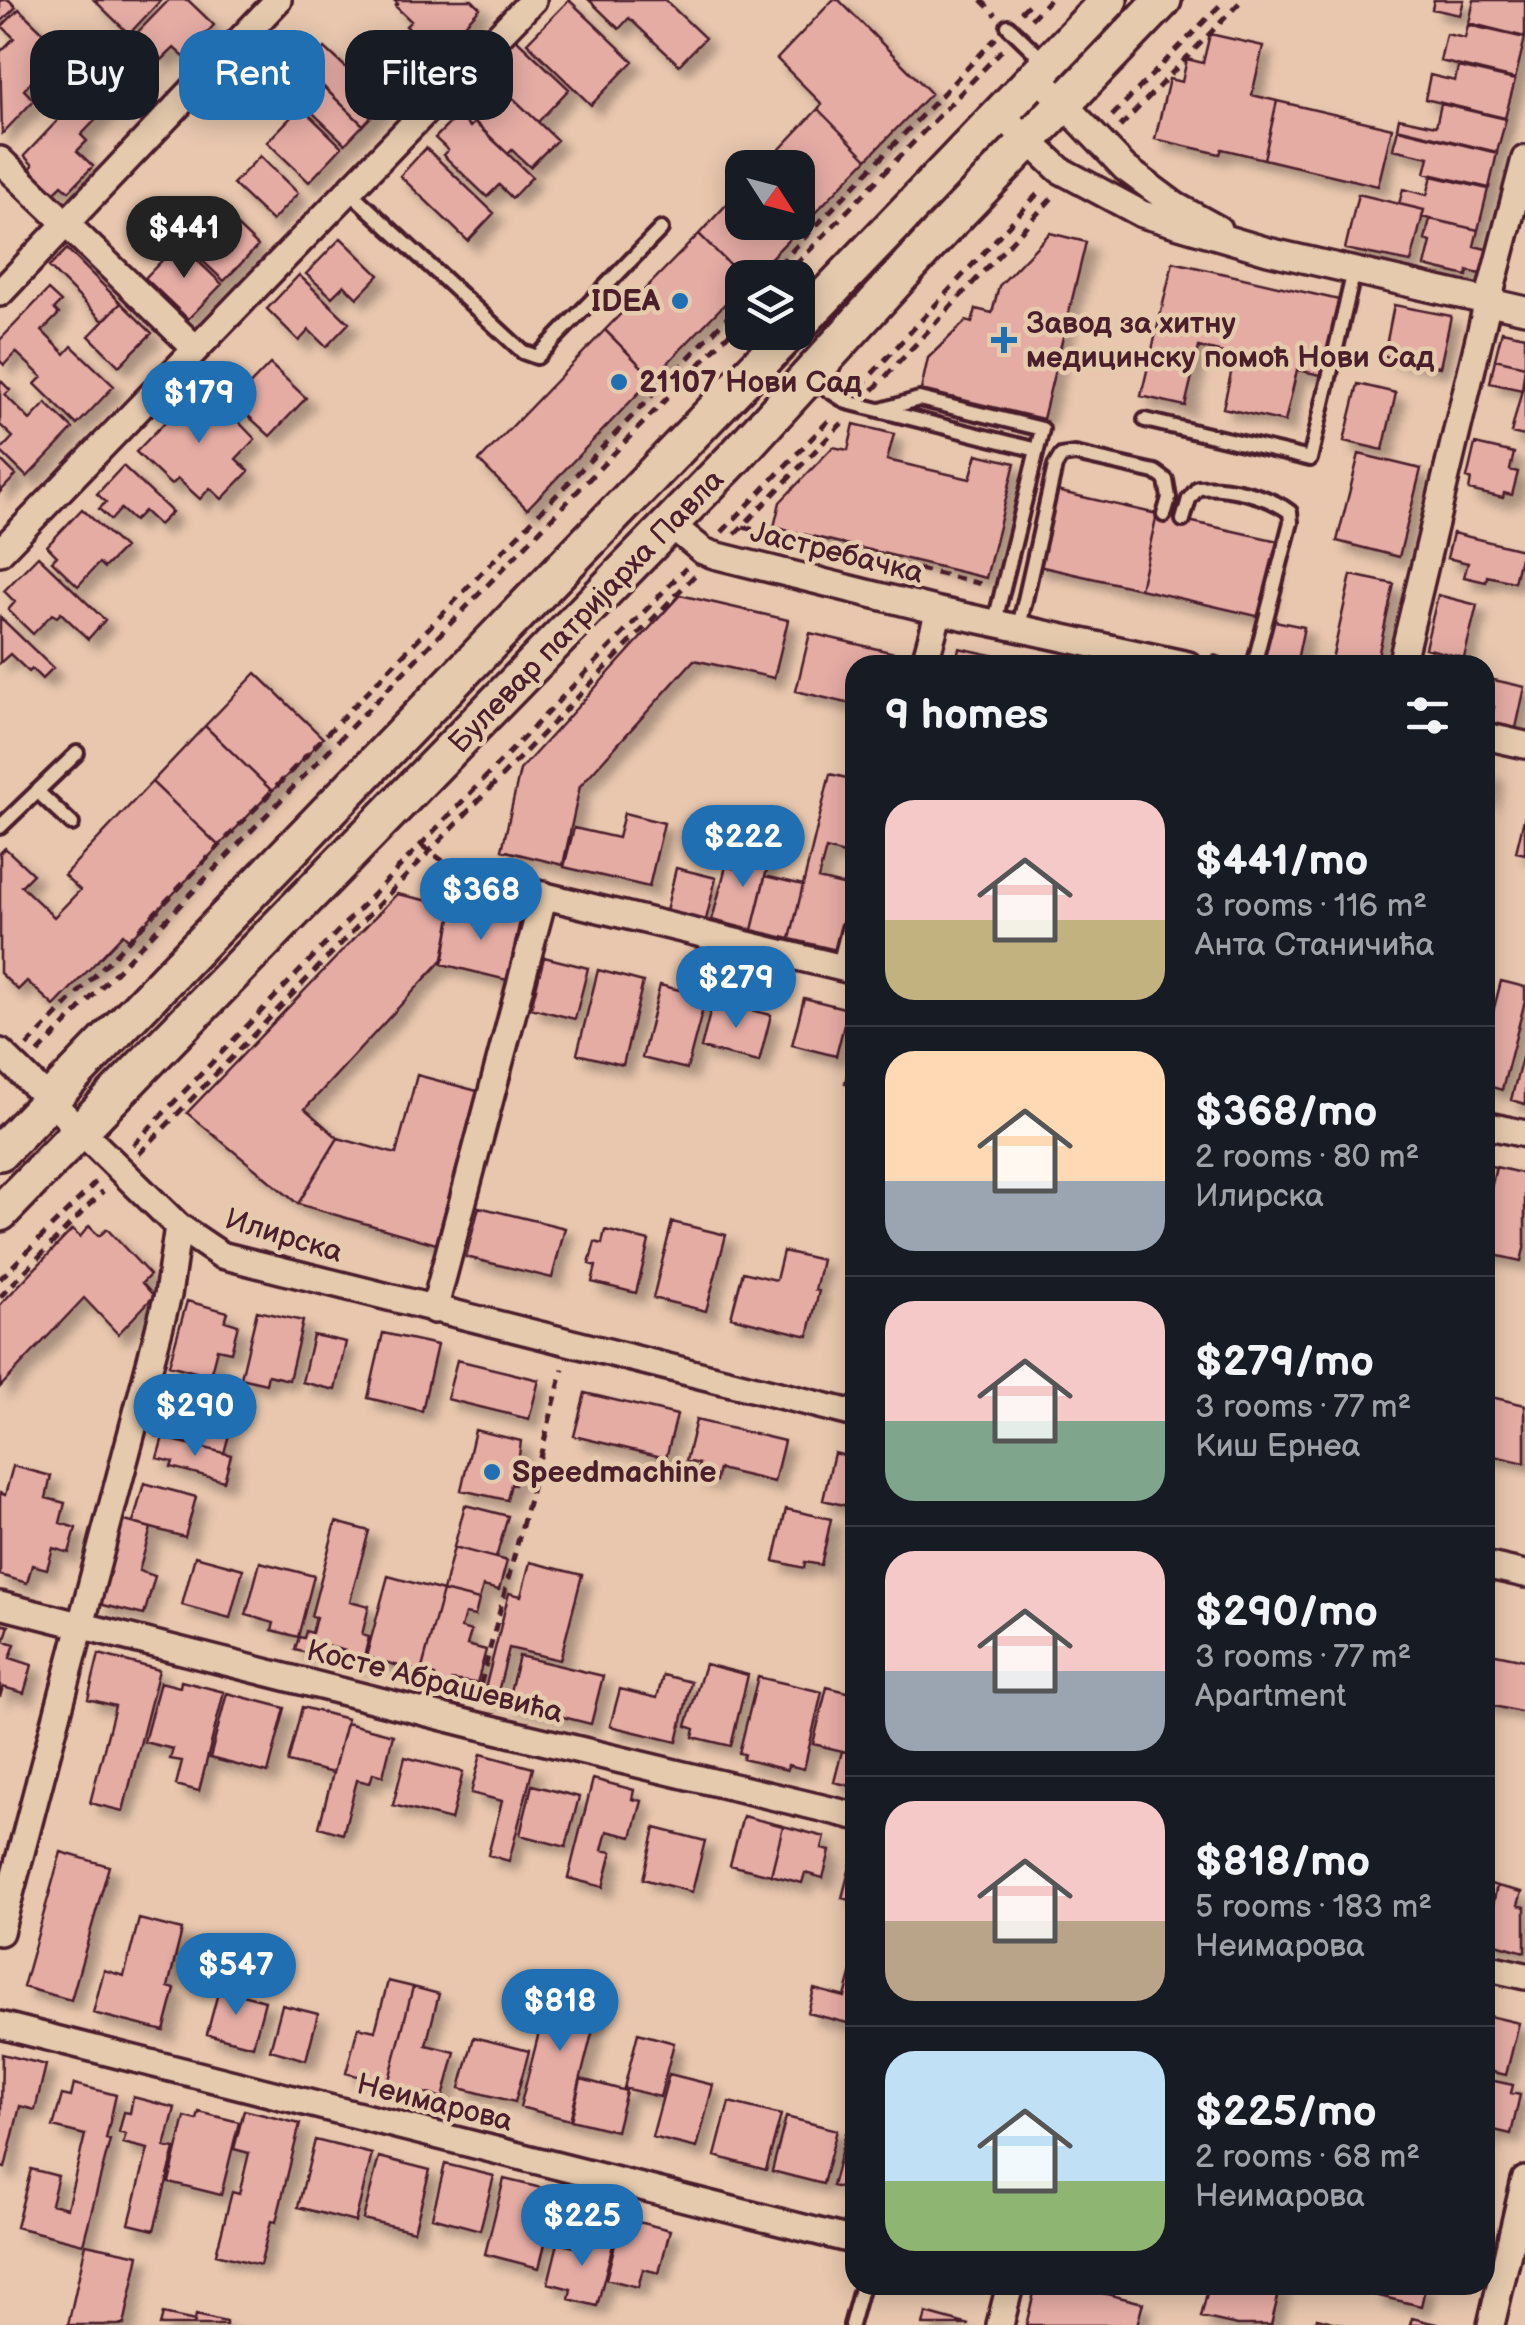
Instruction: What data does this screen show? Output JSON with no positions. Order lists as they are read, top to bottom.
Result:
{
  "streets": {
    "main road": ["Булевар патријарха Павла"],
    "street": [
      "Јастребачка",
      "Илирска",
      "Косте Абрашевића",
      "Неимарова"
    ]
  },
  "crossings": [
    ["Јастребачка", "Булевар патријарха Павла"],
    ["Булевар патријарха Павла", "Илирска"]
  ],
  "places": {
    "other": ["IDEA", "21107 Нови Сад", "Speedmachine"],
    "health": ["Завод за хитну медицинску помоћ Нови Сад"]
  },
  "north": "bottom right",
  "page": {
    "chip": ["Buy", "Rent", "Filters"],
    "price": [
      "$441",
      "$179",
      "$222",
      "$368",
      "$279",
      "$290",
      "$547",
      "$818",
      "$225"
    ],
    "heading": "9 homes",
    "list": [
      {
        "name": "$441/mo",
        "note": "3 rooms · 116 m² · Анта Станичића"
      },
      {
        "name": "$368/mo",
        "note": "2 rooms · 80 m² · Илирска"
      },
      {
        "name": "$279/mo",
        "note": "3 rooms · 77 m² · Киш Ернеа"
      },
      {
        "name": "$290/mo",
        "note": "3 rooms · 77 m² · Apartment"
      },
      {
        "name": "$818/mo",
        "note": "5 rooms · 183 m² · Неимарова"
      },
      {
        "name": "$225/mo",
        "note": "2 rooms · 68 m² · Неимарова"
      }
    ]
  }
}
